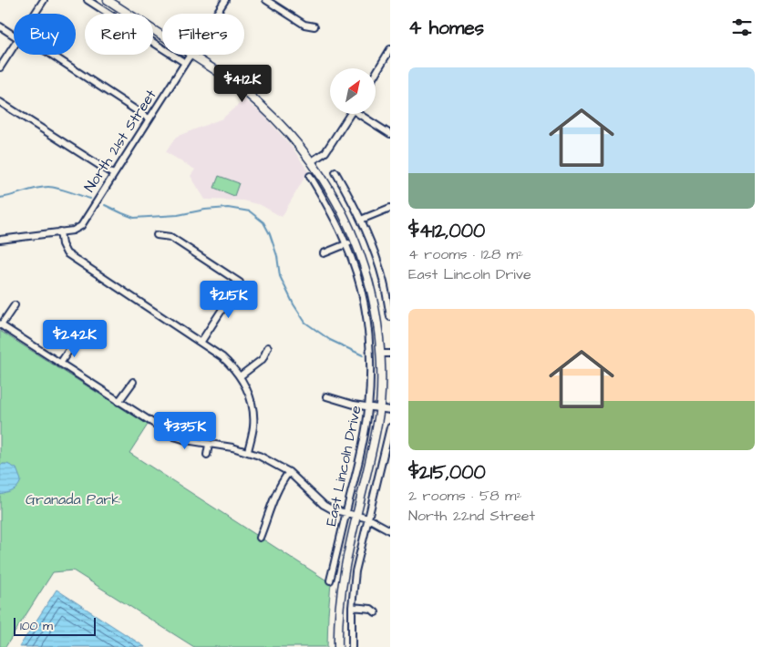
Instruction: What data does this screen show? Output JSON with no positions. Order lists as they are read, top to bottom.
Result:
{
  "streets": {
    "main road": ["East Lincoln Drive"],
    "street": ["North 21st Street"]
  },
  "parks": ["Granada Park"],
  "scale_bar": "100 m",
  "north": "top right",
  "page": {
    "heading": "4 homes",
    "chip": ["Buy", "Rent", "Filters"],
    "list": [
      {
        "name": "$412,000",
        "note": "4 rooms · 128 m² · East Lincoln Drive"
      },
      {
        "name": "$215,000",
        "note": "2 rooms · 58 m² · North 22nd Street"
      }
    ],
    "price": [
      "$412K",
      "$215K",
      "$242K",
      "$335K"
    ],
    "scale": "100 m"
  }
}
